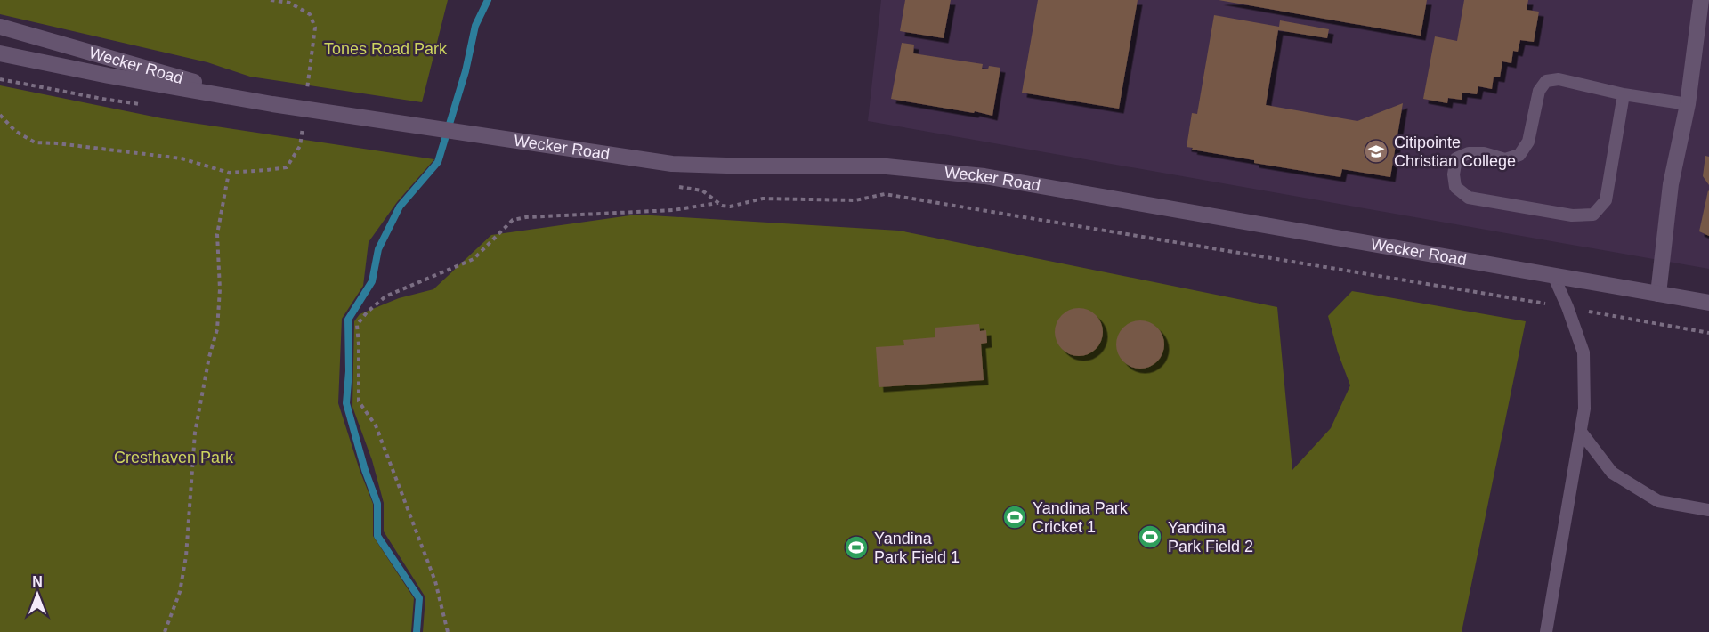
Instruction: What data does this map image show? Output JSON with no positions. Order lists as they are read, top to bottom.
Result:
{
  "streets": {
    "street": ["Wecker Road"]
  },
  "parks": ["Tones Road Park", "Cresthaven Park"],
  "places": {
    "school or university": ["Citipointe Christian College"],
    "sports": ["Yandina Park Cricket 1", "Yandina Park Field 2", "Yandina Park Field 1"]
  },
  "north": "top"
}
